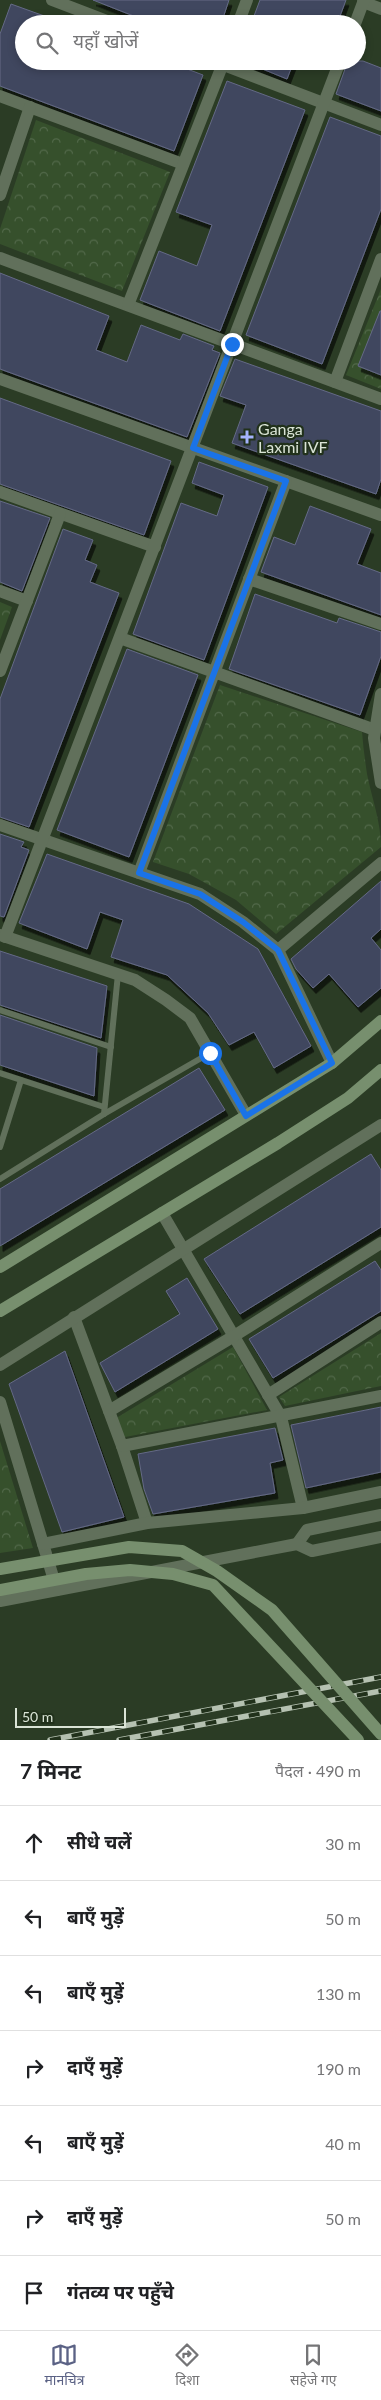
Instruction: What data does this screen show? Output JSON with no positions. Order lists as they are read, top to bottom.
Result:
{
  "places": {
    "health": ["Ganga Laxmi IVF"]
  },
  "scale_bar": "50 m",
  "page": {
    "search": "यहाँ खोजें",
    "scale": "50 m",
    "heading": ["7 मिनट", "पैदल · 490 m"],
    "list": [
      ["सीधे चलें", "30 m"],
      ["बाएँ मुड़ें", "50 m"],
      ["बाएँ मुड़ें", "130 m"],
      ["दाएँ मुड़ें", "190 m"],
      ["बाएँ मुड़ें", "40 m"],
      ["दाएँ मुड़ें", "50 m"],
      "गंतव्य पर पहुँचे"
    ],
    "nav": ["मानचित्र", "दिशा", "सहेजे गए"]
  }
}
